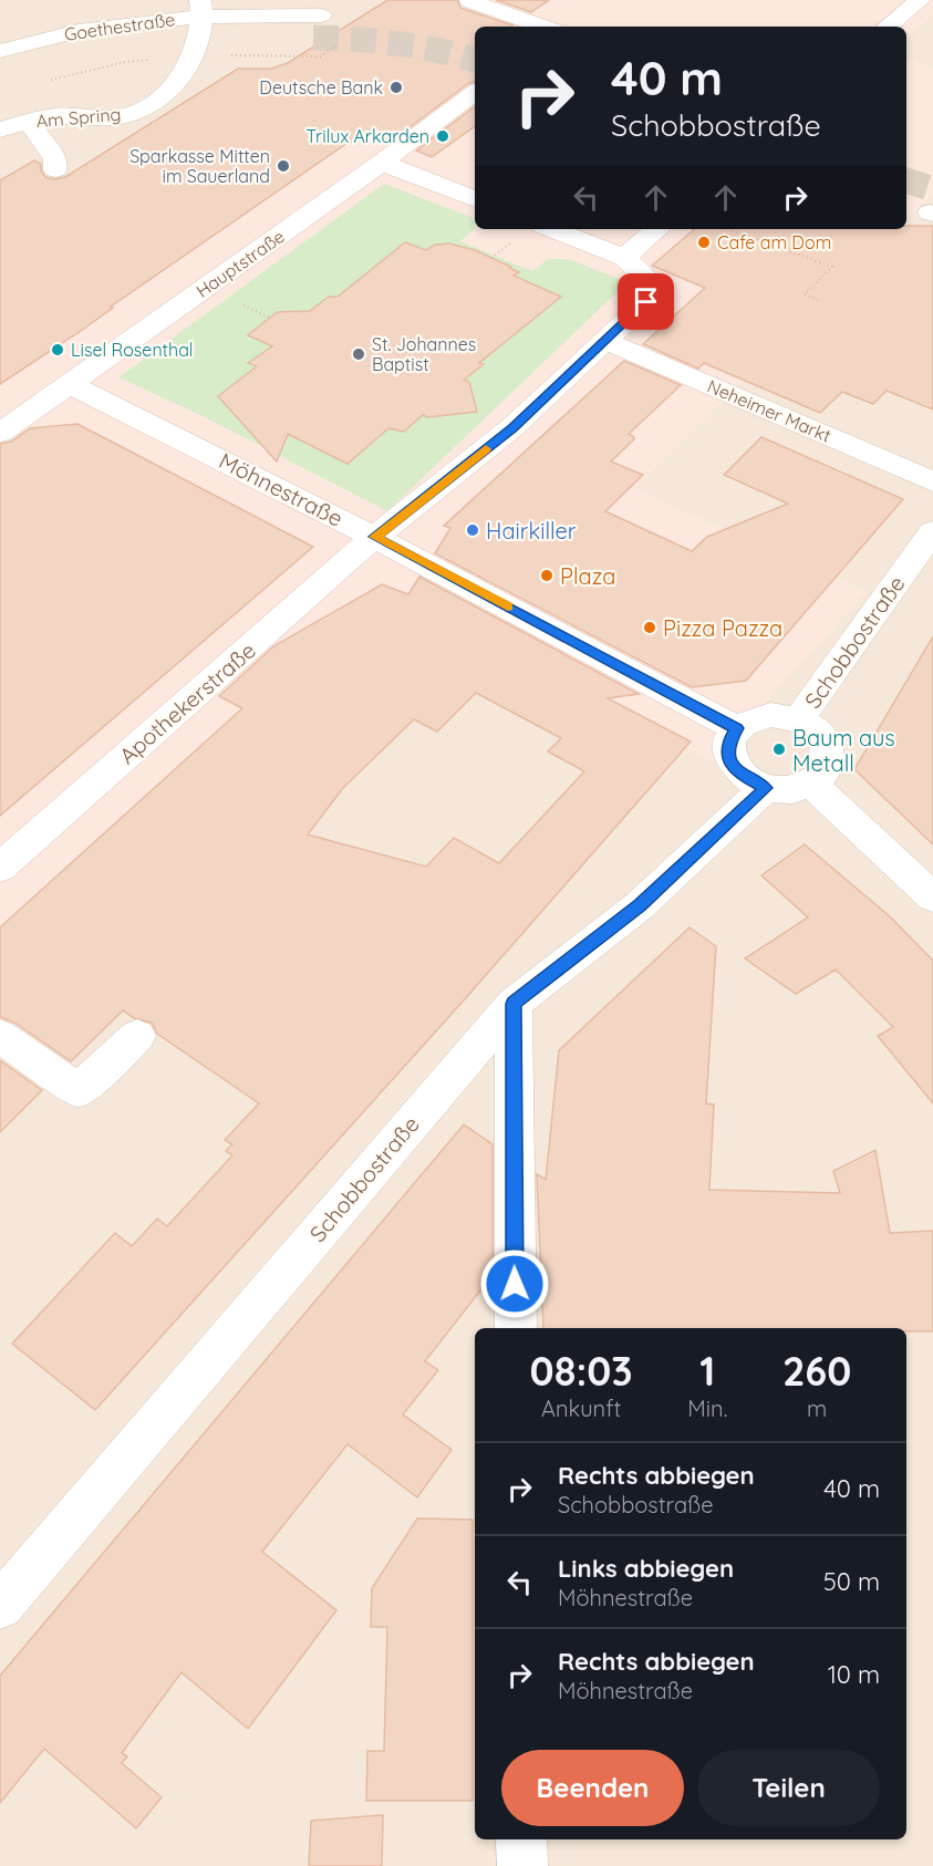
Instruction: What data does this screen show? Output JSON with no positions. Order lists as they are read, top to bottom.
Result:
{
  "streets": {
    "street": [
      "Goethestraße",
      "Am Spring",
      "Hauptstraße",
      "Neheimer Markt",
      "Möhnestraße",
      "Schobbostraße",
      "Apothekerstraße"
    ]
  },
  "crossings": [
    ["Goethestraße", "Am Spring"],
    ["Hauptstraße", "Möhnestraße"],
    ["Möhnestraße", "Schobbostraße"],
    ["Möhnestraße", "Apothekerstraße"]
  ],
  "places": [
    "Deutsche Bank",
    "Trilux Arkarden",
    "Sparkasse Mitten im Sauerland",
    "Cafe am Dom",
    "Lisel Rosenthal",
    "St. Johannes Baptist",
    "Hairkiller",
    "Plaza",
    "Pizza Pazza",
    "Baum aus Metall"
  ],
  "page": {
    "turn": ["40 m", "Schobbostraße"],
    "eta": [
      "08:03",
      "Ankunft",
      "1",
      "Min.",
      "260",
      "m"
    ],
    "list": [
      {
        "name": "Rechts abbiegen",
        "note": "Schobbostraße",
        "value": "40 m"
      },
      {
        "name": "Links abbiegen",
        "note": "Möhnestraße",
        "value": "50 m"
      },
      {
        "name": "Rechts abbiegen",
        "note": "Möhnestraße",
        "value": "10 m"
      }
    ],
    "buttons": ["Beenden", "Teilen"]
  }
}
